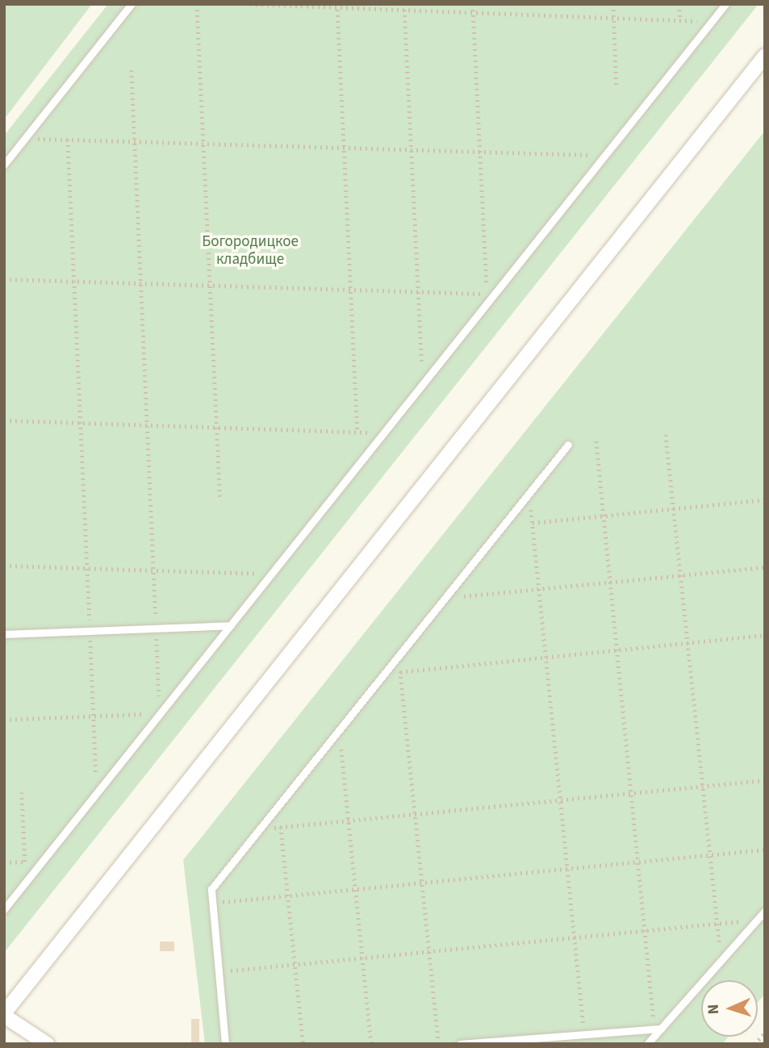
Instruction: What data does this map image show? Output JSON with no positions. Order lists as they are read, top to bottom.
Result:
{
  "parks": ["Богородицкое кладбище"],
  "north": "left"
}
